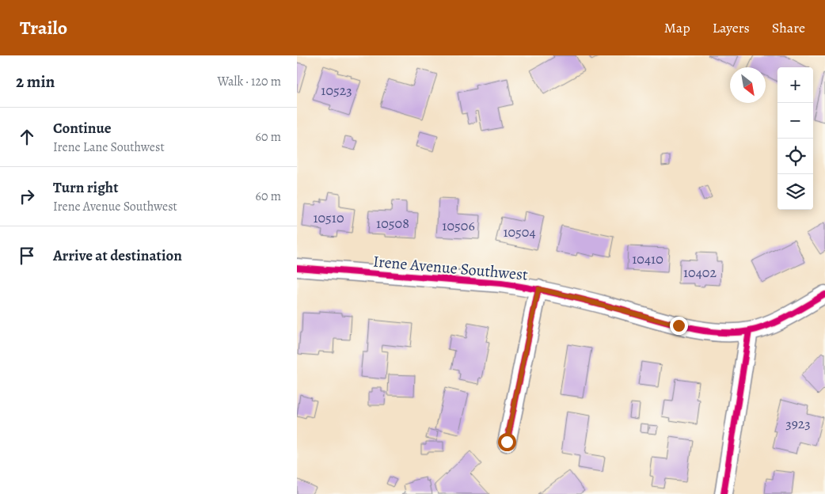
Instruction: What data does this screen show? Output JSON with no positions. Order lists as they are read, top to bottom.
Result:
{
  "streets": {
    "street": ["Irene Avenue Southwest"]
  },
  "house_numbers": [
    "10523",
    "10510",
    "10508",
    "10506",
    "10504",
    "10410",
    "10402",
    "3923"
  ],
  "north": "bottom right",
  "page": {
    "header": "Trailo",
    "nav": ["Map", "Layers", "Share"],
    "heading": ["2 min", "Walk · 120 m"],
    "map_buttons": ["+", "−"],
    "list": [
      ["Continue", "Irene Lane Southwest", "60 m"],
      ["Turn right", "Irene Avenue Southwest", "60 m"],
      "Arrive at destination"
    ]
  }
}
